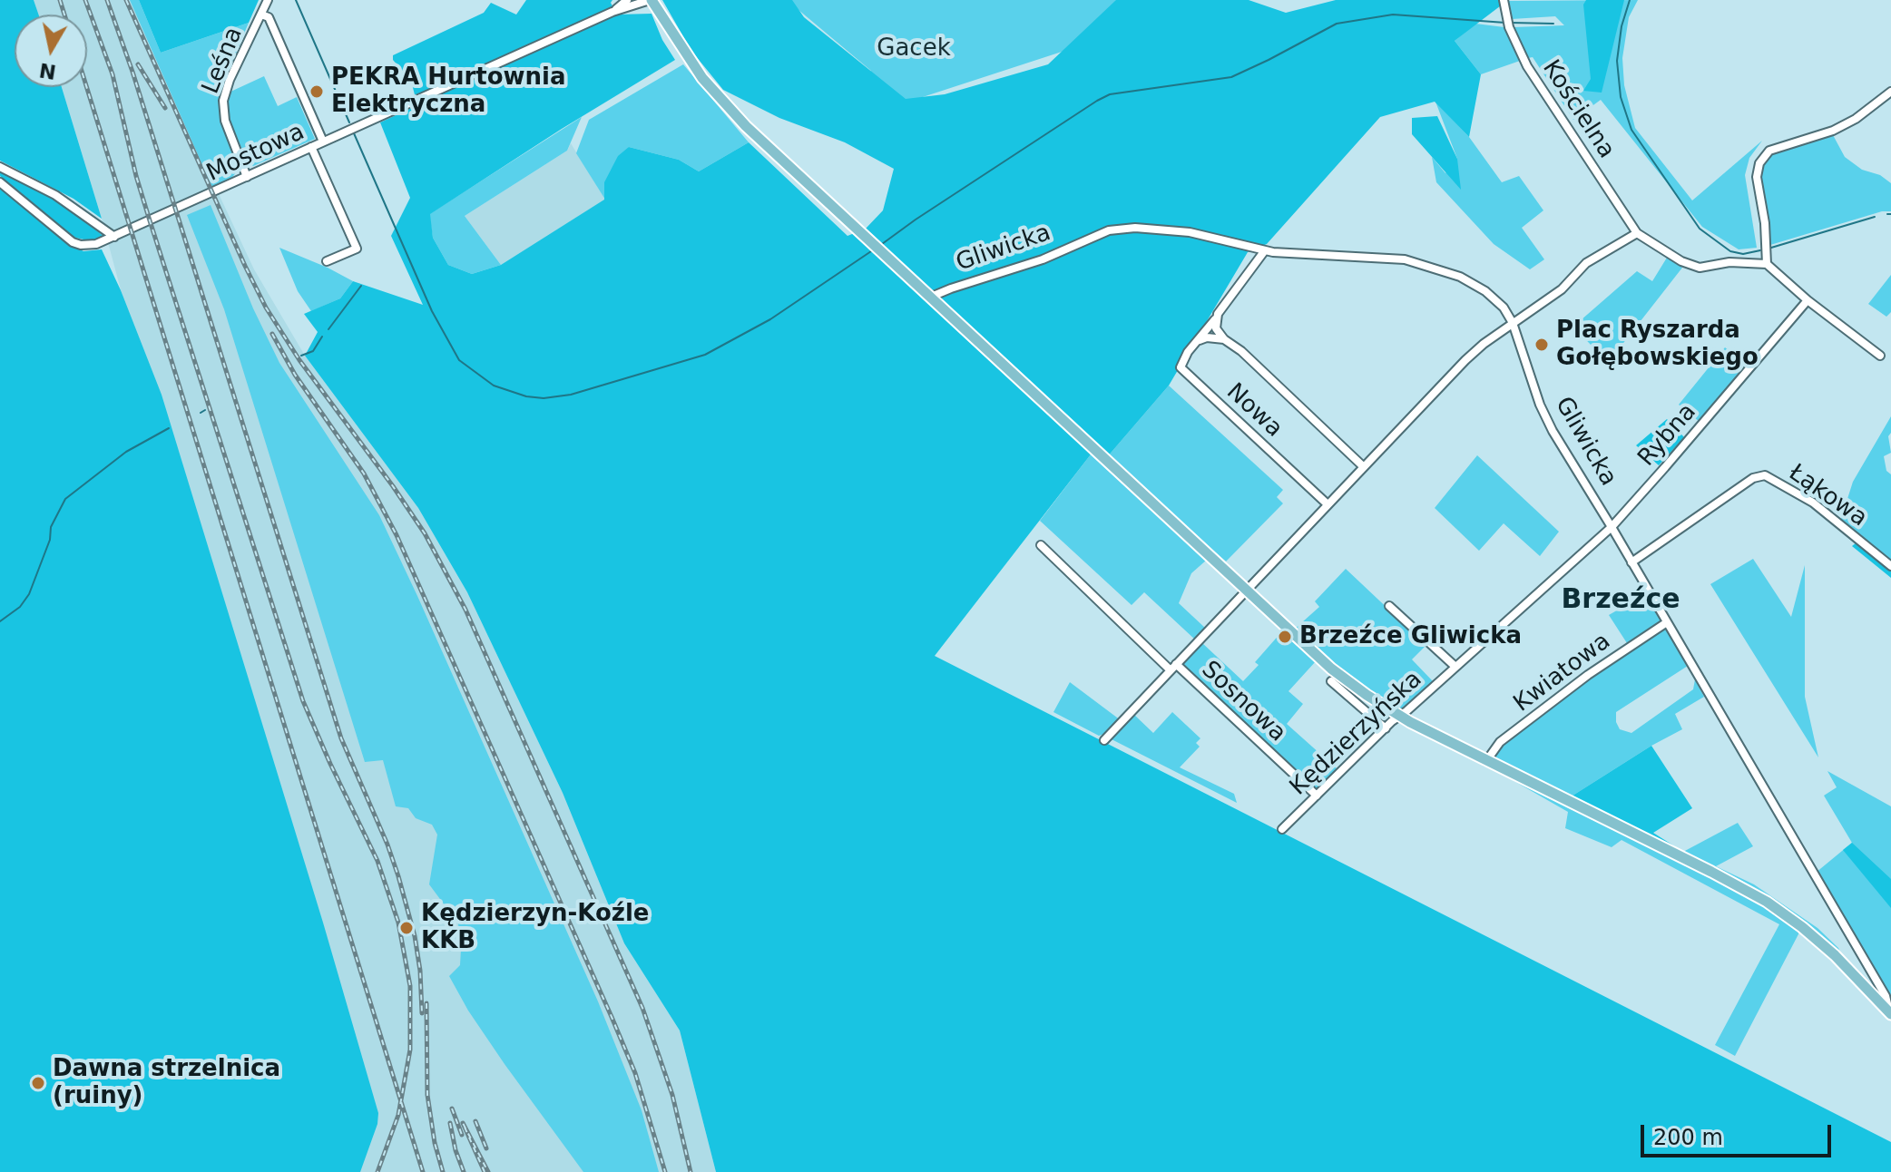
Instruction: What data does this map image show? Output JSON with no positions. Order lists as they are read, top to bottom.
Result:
{
  "streets": {
    "main road": ["Gliwicka"],
    "street": [
      "Leśna",
      "Kościelna",
      "Mostowa",
      "Nowa",
      "Rybna",
      "Łąkowa",
      "Kwiatowa",
      "Sosnowa",
      "Kędzierzyńska"
    ]
  },
  "crossings": [
    ["Leśna", "Mostowa"],
    ["Mostowa", "Gliwicka"],
    ["Gliwicka", "Nowa"],
    ["Gliwicka", "Rybna"],
    ["Gliwicka", "Łąkowa"],
    ["Gliwicka", "Kwiatowa"],
    ["Gliwicka", "Kędzierzyńska"],
    ["Rybna", "Kędzierzyńska"],
    ["Sosnowa", "Kędzierzyńska"]
  ],
  "districts": ["Brzeźce"],
  "parks": ["Gacek"],
  "places": [
    "PEKRA Hurtownia Elektryczna",
    "Plac Ryszarda Gołębowskiego",
    "Brzeźce Gliwicka",
    "Kędzierzyn-Koźle KKB",
    "Dawna strzelnica (ruiny)"
  ],
  "scale_bar": "200 m",
  "north": "bottom"
}
